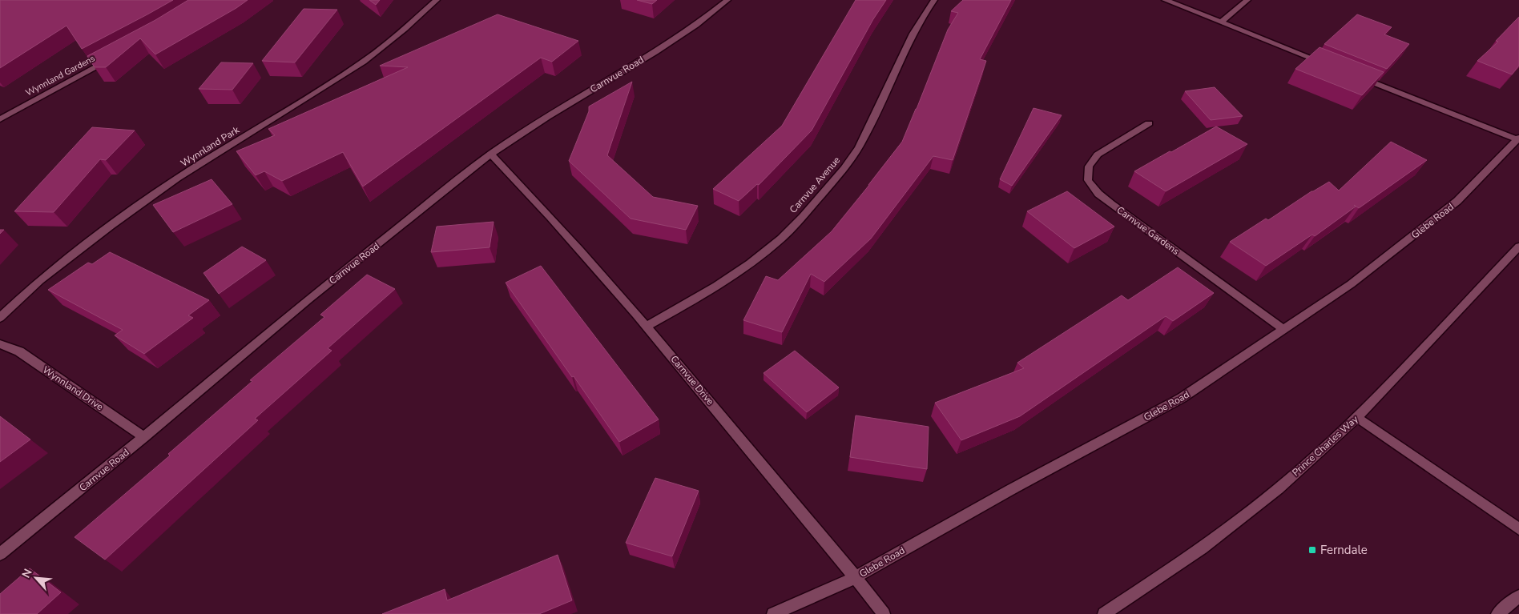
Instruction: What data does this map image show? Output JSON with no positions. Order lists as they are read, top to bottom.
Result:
{
  "streets": {
    "street": [
      "Carnvue Road",
      "Wynnland Gardens",
      "Wynnland Park",
      "Carnvue Avenue",
      "Glebe Road",
      "Carnvue Gardens",
      "Carnvue Drive",
      "Wynnland Drive",
      "Prince Charles Way"
    ]
  },
  "crossings": [
    ["Carnvue Road", "Carnvue Drive"],
    ["Carnvue Road", "Wynnland Drive"],
    ["Carnvue Avenue", "Carnvue Drive"],
    ["Glebe Road", "Carnvue Gardens"],
    ["Glebe Road", "Carnvue Drive"]
  ],
  "places": {
    "transit": ["Ferndale"]
  },
  "north": "top left"
}
